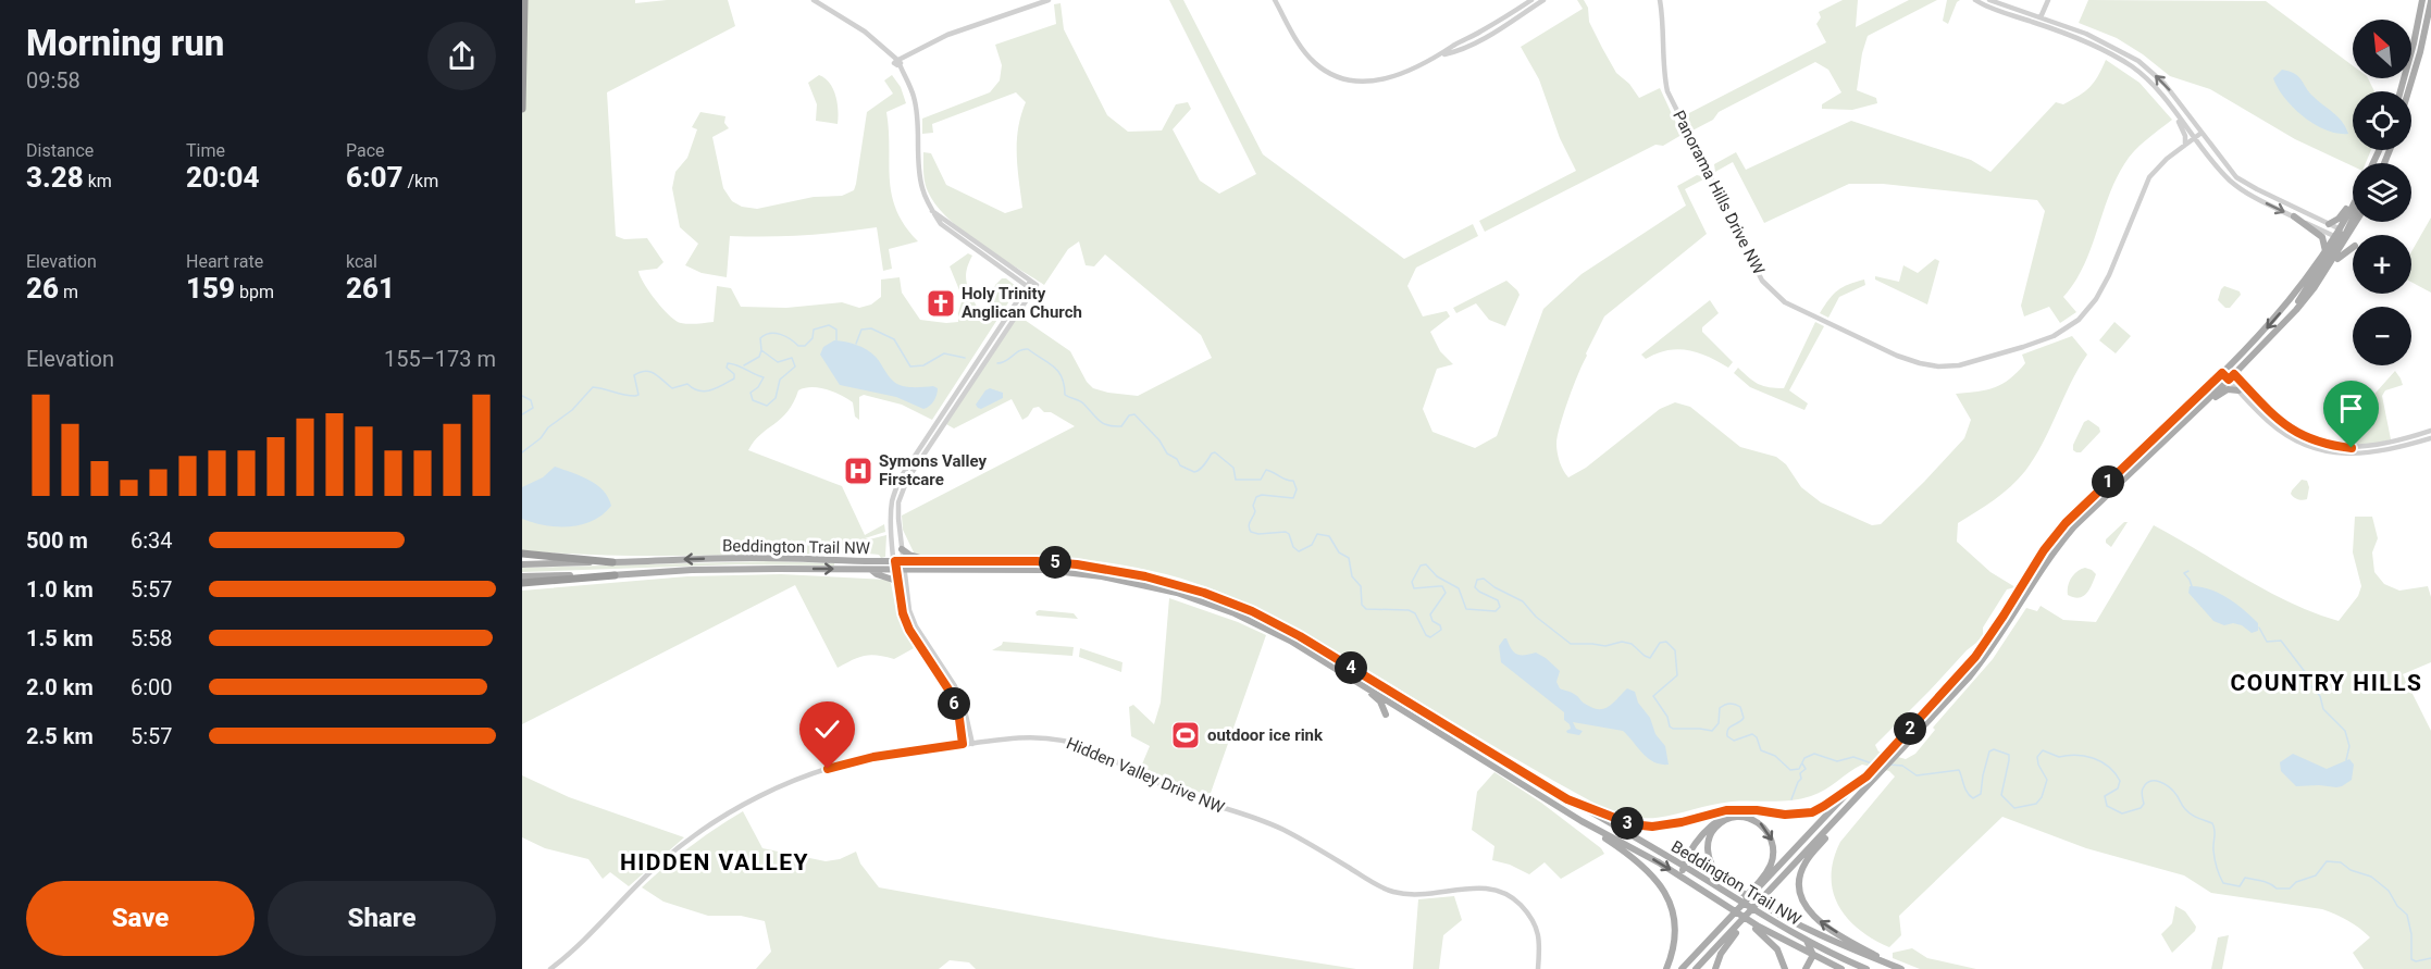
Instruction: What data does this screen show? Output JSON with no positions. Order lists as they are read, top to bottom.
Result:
{
  "streets": {
    "main road": ["Beddington Trail NW"],
    "street": ["Panorama Hills Drive NW", "Hidden Valley Drive NW"]
  },
  "districts": ["COUNTRY HILLS", "HIDDEN VALLEY"],
  "places": {
    "church": ["Holy Trinity Anglican Church"],
    "hospital": ["Symons Valley Firstcare"],
    "sports": ["outdoor ice rink"]
  },
  "north": "top left",
  "page": {
    "heading": ["Morning run", "09:58"],
    "map_buttons": ["+", "−"],
    "stats": [
      ["Distance", "3.28 km"],
      ["Time", "20:04"],
      ["Pace", "6:07 /km"],
      ["Elevation", "26 m"],
      ["Heart rate", "159 bpm"],
      ["kcal", "261"]
    ],
    "chart": ["Elevation", "155–173 m"],
    "pins": [
      "1",
      "5",
      "4",
      "6",
      "2",
      "3"
    ],
    "list": [
      {
        "name": "500 m",
        "note": "6:34"
      },
      {
        "name": "1.0 km",
        "note": "5:57"
      },
      {
        "name": "1.5 km",
        "note": "5:58"
      },
      {
        "name": "2.0 km",
        "note": "6:00"
      },
      {
        "name": "2.5 km",
        "note": "5:57"
      }
    ],
    "buttons": ["Save", "Share"]
  }
}
